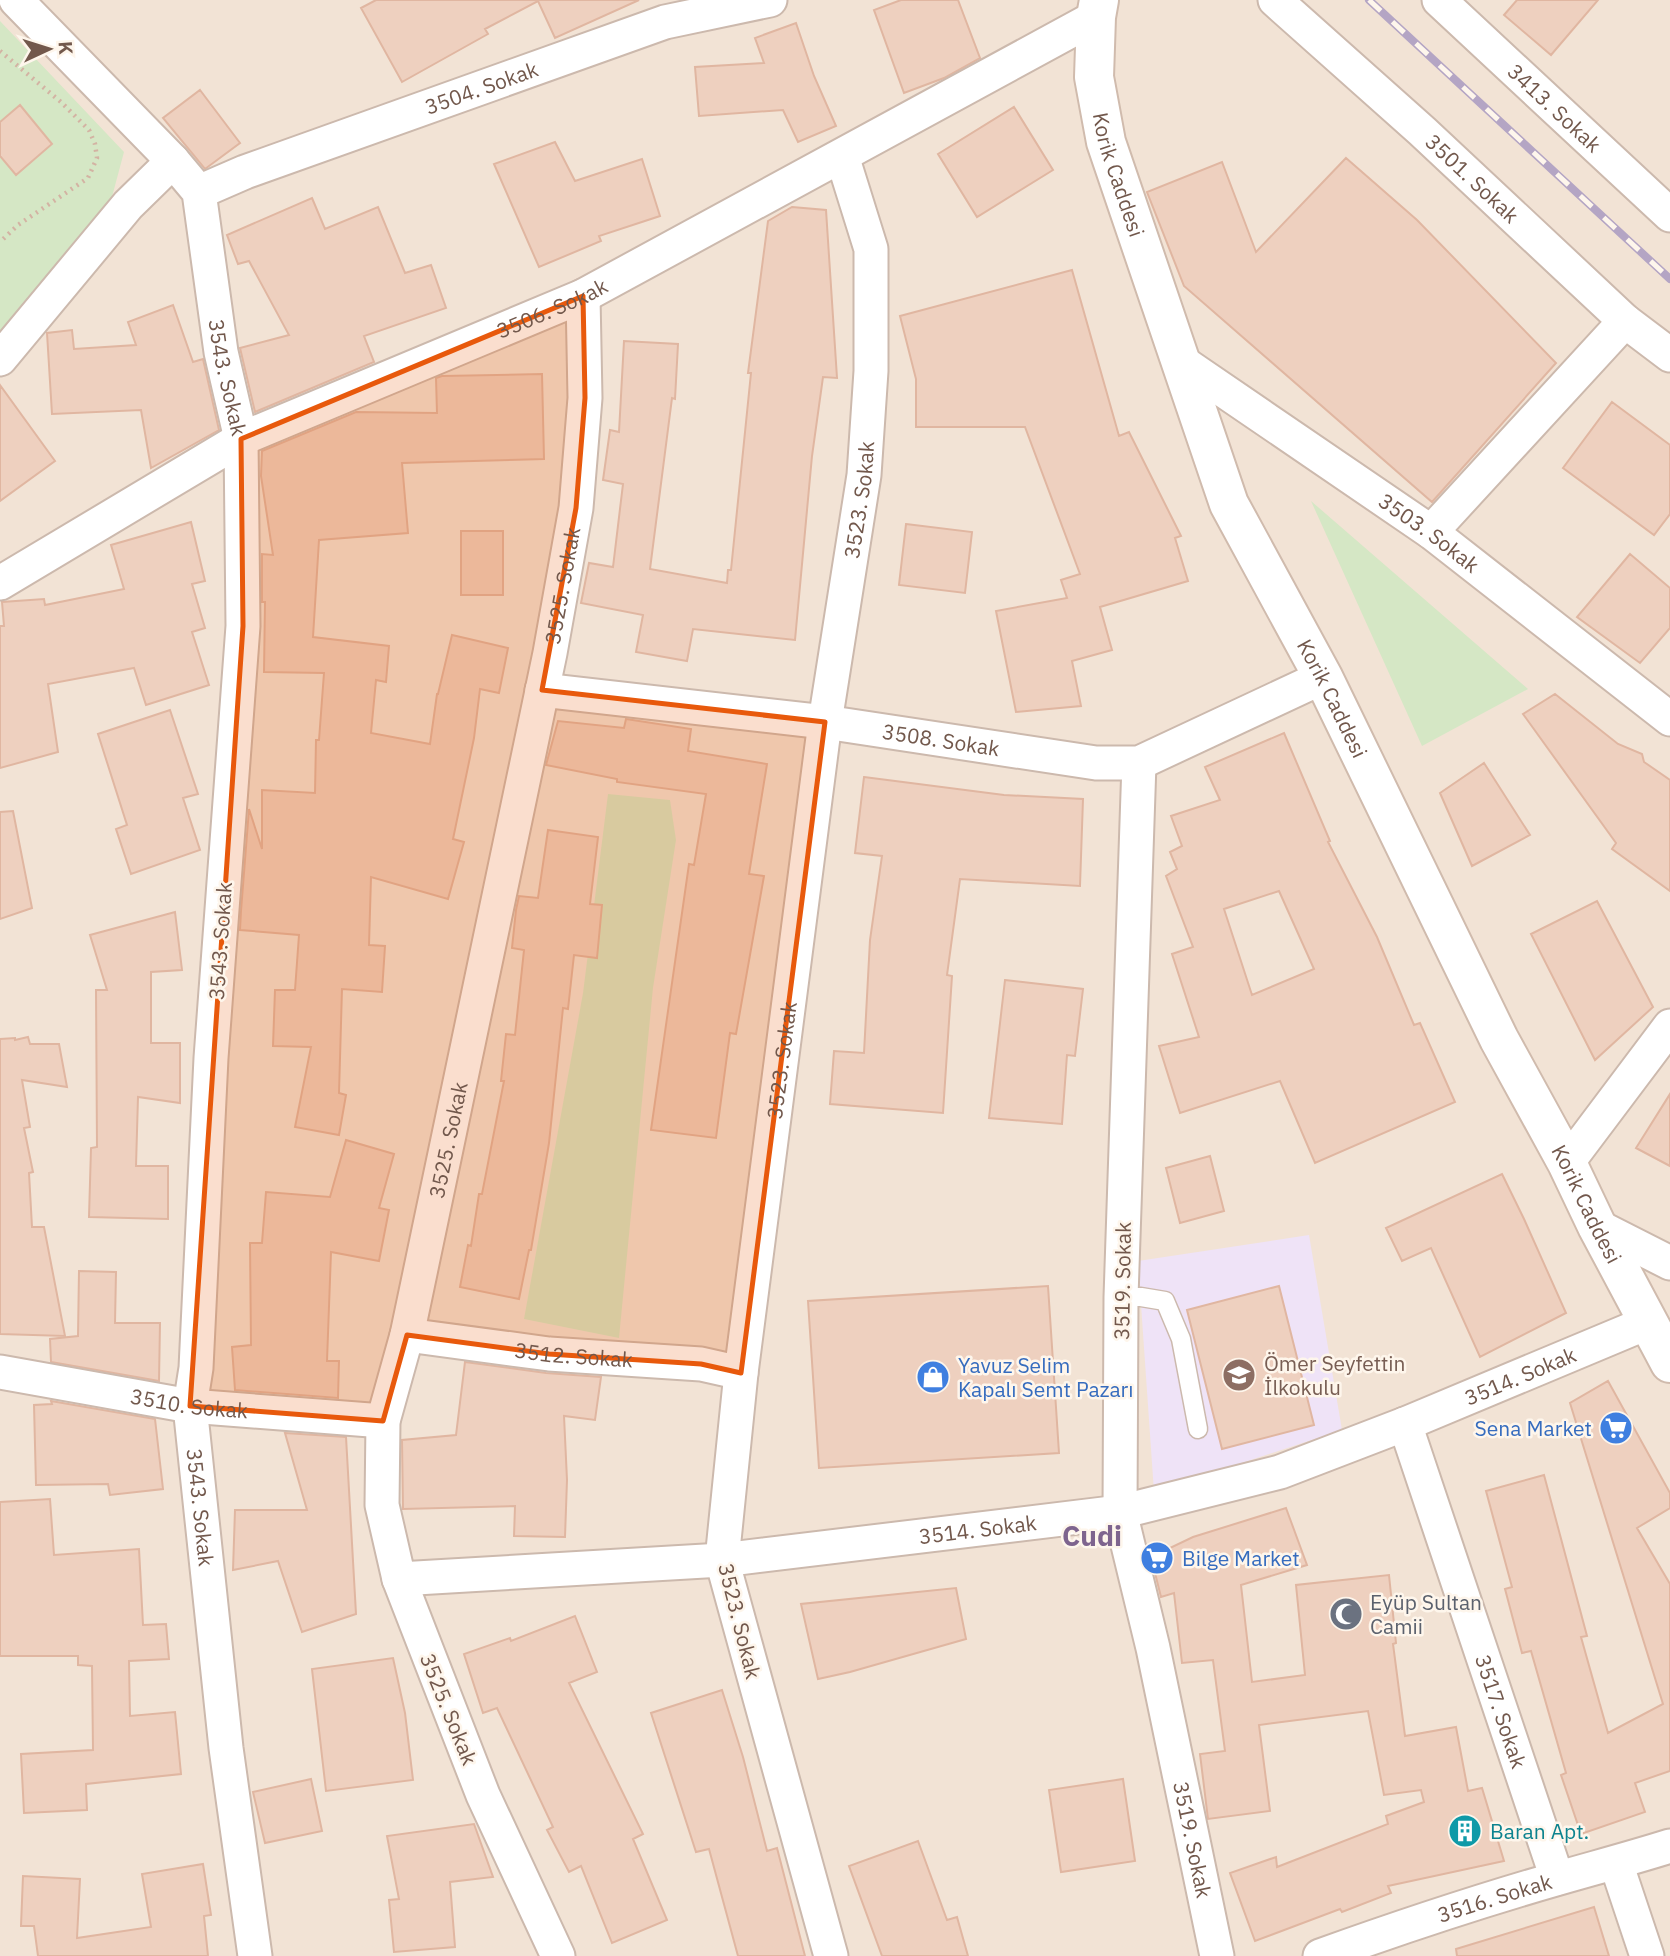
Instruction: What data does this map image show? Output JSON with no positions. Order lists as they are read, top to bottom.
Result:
{
  "streets": {
    "main road": ["Korik Caddesi"],
    "street": [
      "3504. Sokak",
      "3413. Sokak",
      "3501. Sokak",
      "3506. Sokak",
      "3543. Sokak",
      "3523. Sokak",
      "3503. Sokak",
      "3525. Sokak",
      "3508. Sokak",
      "3519. Sokak",
      "3512. Sokak",
      "3514. Sokak",
      "3510. Sokak",
      "3517. Sokak",
      "3516. Sokak"
    ]
  },
  "crossings": [
    ["3504. Sokak", "3543. Sokak"],
    ["Korik Caddesi", "3506. Sokak"],
    ["Korik Caddesi", "3503. Sokak"],
    ["Korik Caddesi", "3508. Sokak"],
    ["Korik Caddesi", "3514. Sokak"],
    ["3506. Sokak", "3543. Sokak"],
    ["3506. Sokak", "3523. Sokak"],
    ["3506. Sokak", "3525. Sokak"],
    ["3543. Sokak", "3510. Sokak"],
    ["3523. Sokak", "3508. Sokak"],
    ["3523. Sokak", "3512. Sokak"],
    ["3523. Sokak", "3514. Sokak"],
    ["3525. Sokak", "3508. Sokak"],
    ["3525. Sokak", "3512. Sokak"],
    ["3525. Sokak", "3514. Sokak"],
    ["3525. Sokak", "3510. Sokak"],
    ["3508. Sokak", "3519. Sokak"],
    ["3519. Sokak", "3514. Sokak"],
    ["3514. Sokak", "3517. Sokak"],
    ["3517. Sokak", "3516. Sokak"]
  ],
  "districts": ["Cudi"],
  "places": {
    "school or university": ["Ömer Seyfettin İlkokulu"],
    "shop": ["Yavuz Selim Kapalı Semt Pazarı"],
    "supermarket": ["Sena Market", "Bilge Market"],
    "mosque": ["Eyüp Sultan Camii"],
    "building": ["Baran Apt."]
  },
  "north": "right"
}
